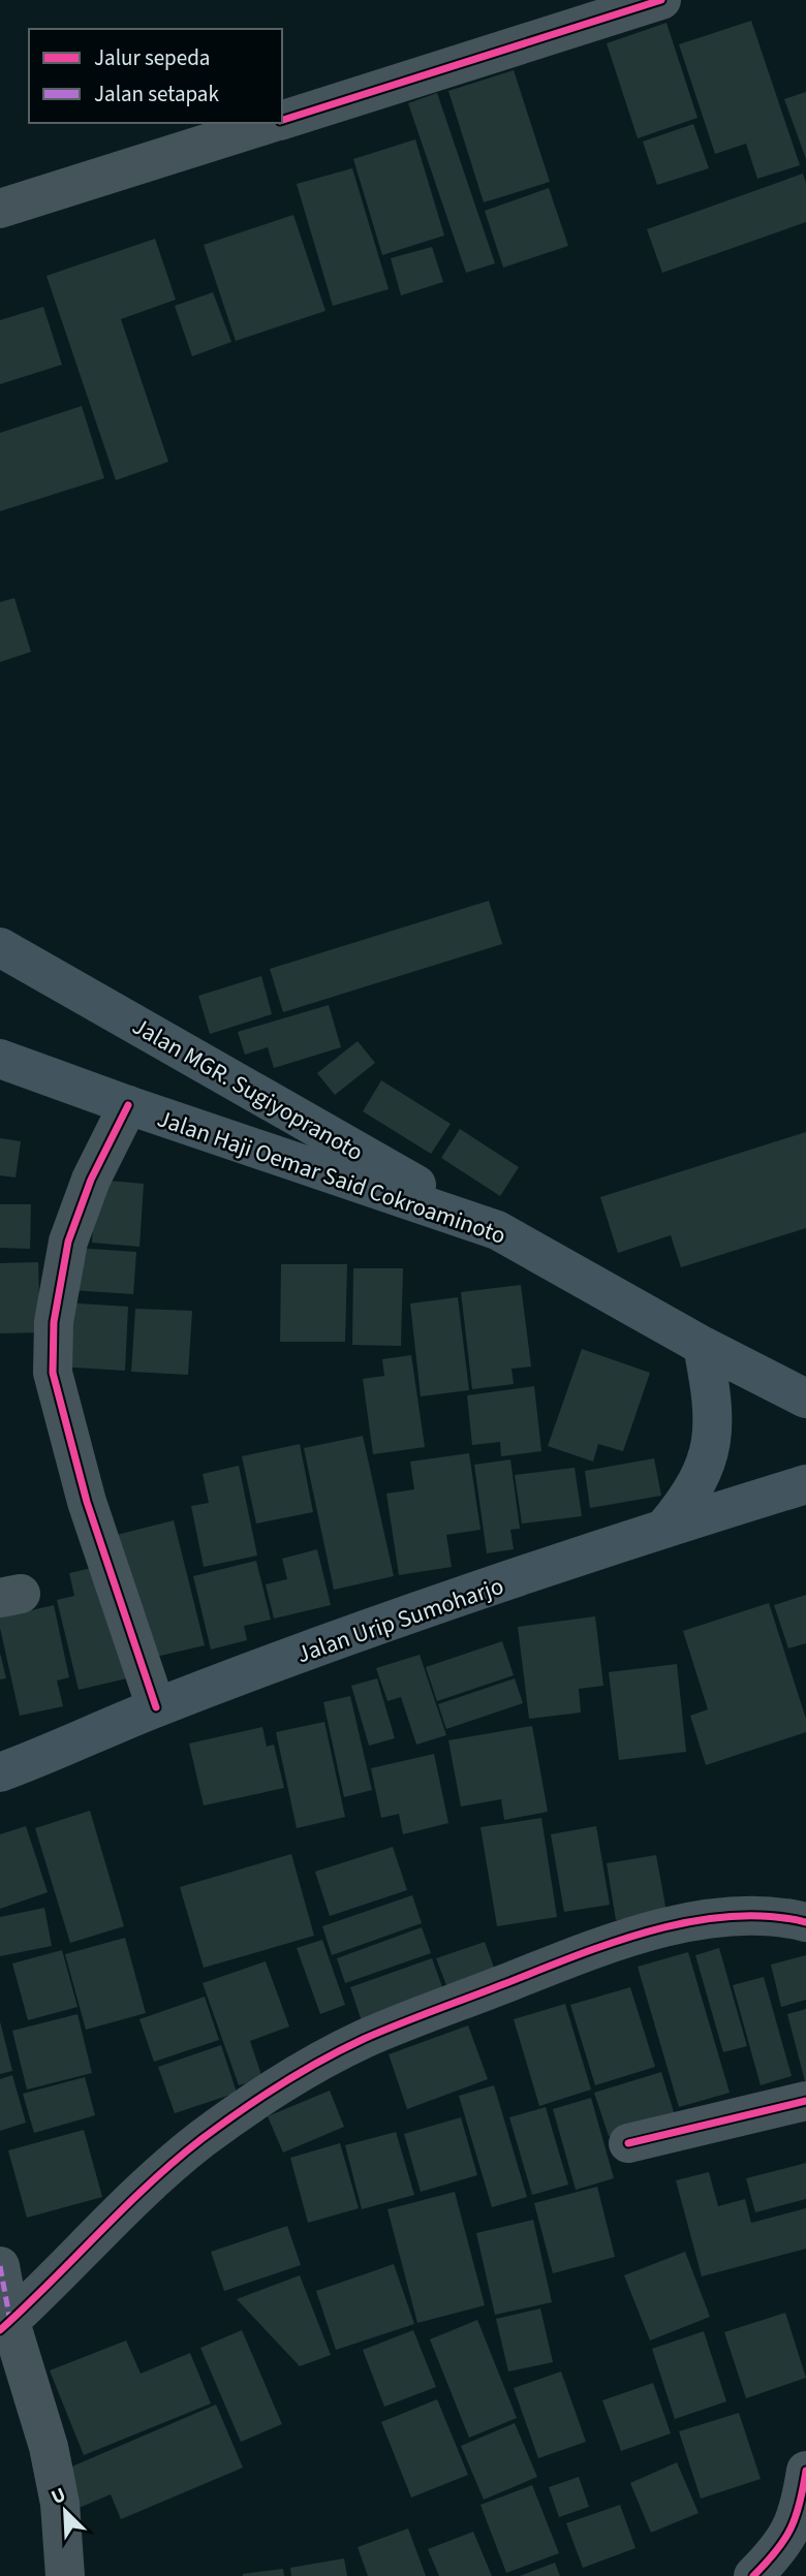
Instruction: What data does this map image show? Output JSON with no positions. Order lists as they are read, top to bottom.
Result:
{
  "streets": {
    "main road": ["Jalan MGR. Sugiyopranoto", "Jalan Haji Oemar Said Cokroaminoto", "Jalan Urip Sumoharjo"]
  },
  "crossings": [
    ["Jalan MGR. Sugiyopranoto", "Jalan Haji Oemar Said Cokroaminoto"]
  ],
  "legend": ["Jalur sepeda", "Jalan setapak"],
  "north": "top left"
}
